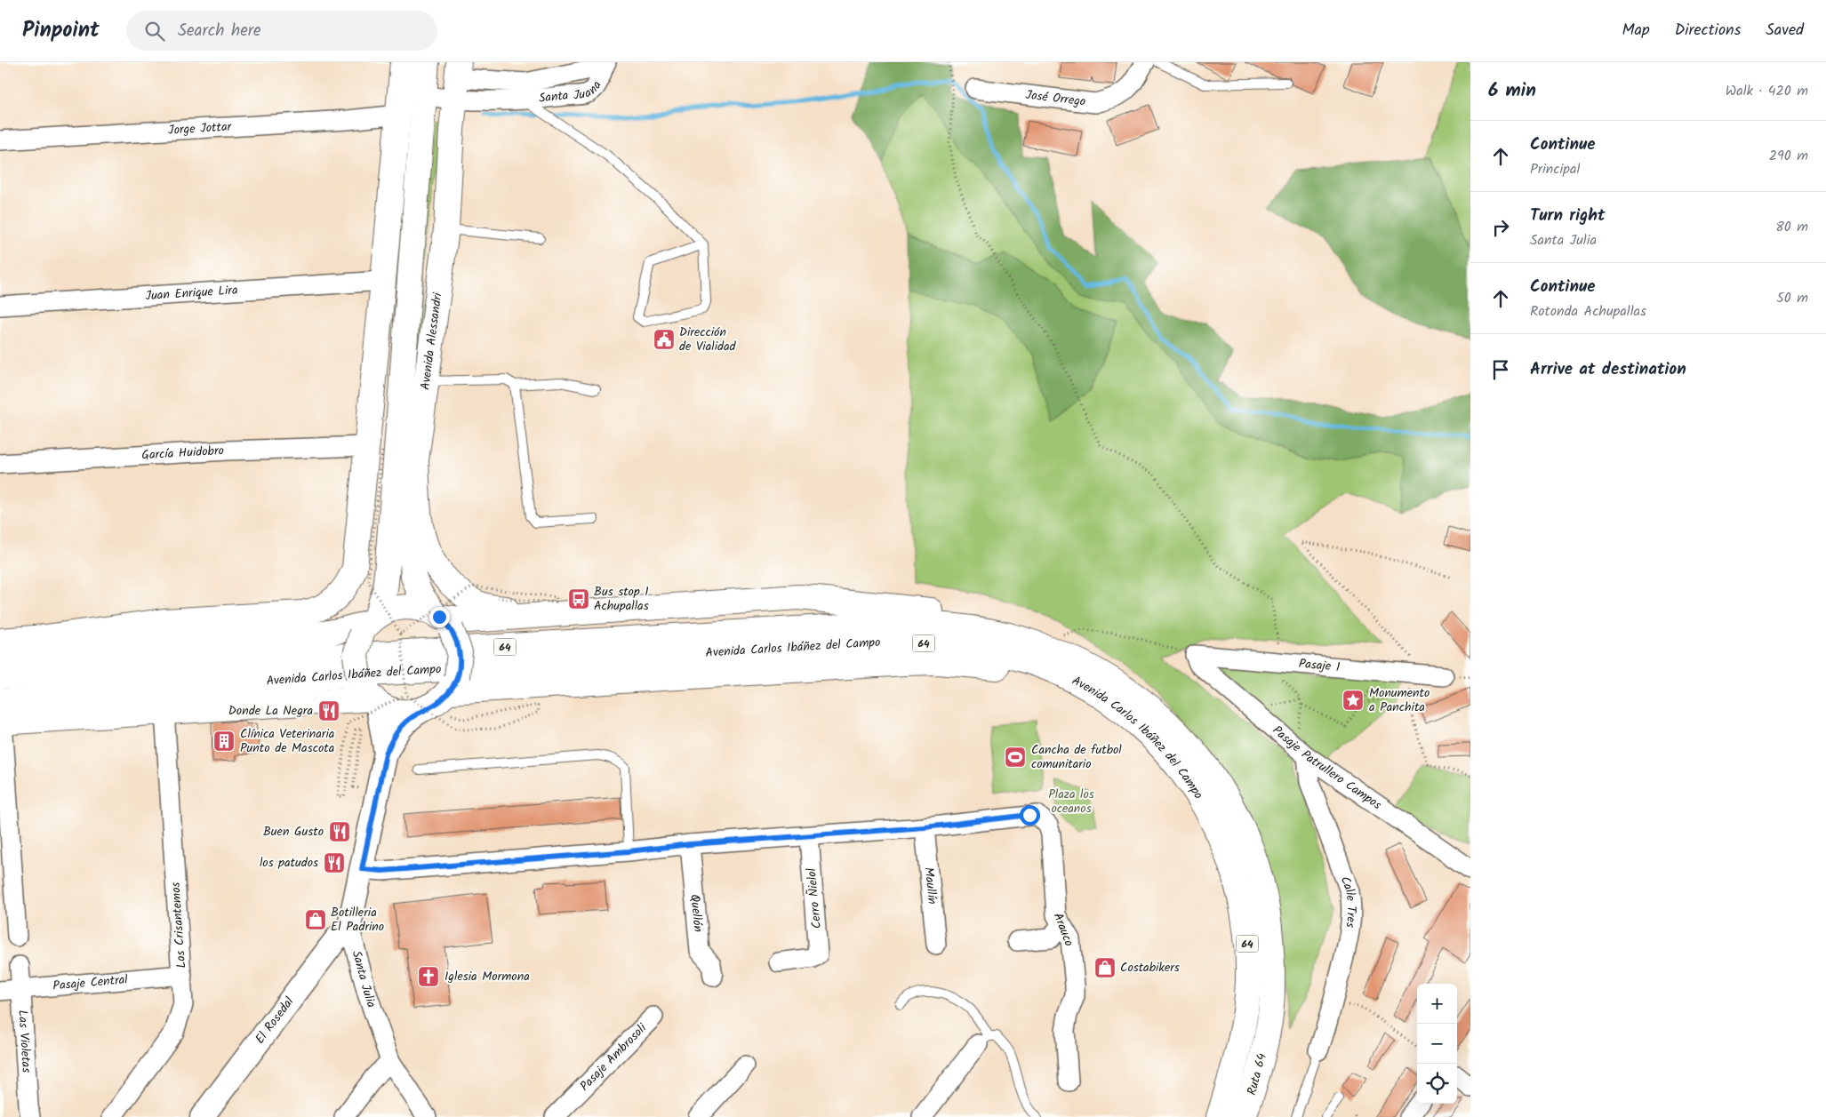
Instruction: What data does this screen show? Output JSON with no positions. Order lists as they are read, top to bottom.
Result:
{
  "streets": {
    "main road": [
      "Avenida Alessandri",
      "64",
      "Avenida Carlos Ibáñez del Campo",
      "Ruta 64"
    ],
    "street": [
      "Santa Juana",
      "José Orrego",
      "Jorge Jottar",
      "Juan Enrique Lira",
      "García Huidobro",
      "Pasaje 1",
      "Pasaje Patrullero Campos",
      "Maullín",
      "Cerro Ñielol",
      "Calle Tres",
      "Quellón",
      "Los Crisantemos",
      "Arauco",
      "Santa Julia",
      "Pasaje Central",
      "El Rosedal",
      "Las Violetas",
      "Pasaje Ambrosoli"
    ]
  },
  "crossings": [
    ["Santa Juana", "Avenida Alessandri"],
    ["Avenida Alessandri", "Avenida Carlos Ibáñez del Campo"],
    ["Avenida Alessandri", "Santa Julia"],
    ["Avenida Carlos Ibáñez del Campo", "Los Crisantemos"],
    ["Avenida Carlos Ibáñez del Campo", "Santa Julia"],
    ["Avenida Carlos Ibáñez del Campo", "Ruta 64"],
    ["Pasaje 1", "Pasaje Patrullero Campos"],
    ["Pasaje Patrullero Campos", "Calle Tres"],
    ["Maullín", "Arauco"],
    ["Los Crisantemos", "Pasaje Central"],
    ["Santa Julia", "El Rosedal"],
    ["Pasaje Central", "Las Violetas"]
  ],
  "parks": ["Plaza los oceanos"],
  "places": {
    "public building": ["Dirección de Vialidad"],
    "bus stop": ["Bus stop 1 Achupallas"],
    "place": ["Monumento a Panchita"],
    "restaurant": ["Donde La Negra", "Buen Gusto", "los patudos"],
    "building": ["Clínica Veterinaria Punto de Mascota"],
    "sports": ["Cancha de futbol comunitario"],
    "shop": ["Botilleria El Padrino", "Costabikers"],
    "church": ["Iglesia Mormona"]
  },
  "page": {
    "header": "Pinpoint",
    "search": "Search here",
    "nav": ["Map", "Directions", "Saved"],
    "heading": ["6 min", "Walk · 420 m"],
    "list": [
      ["Continue", "Principal", "290 m"],
      ["Turn right", "Santa Julia", "80 m"],
      ["Continue", "Rotonda Achupallas", "50 m"],
      "Arrive at destination"
    ],
    "map_buttons": ["+", "−"]
  }
}
